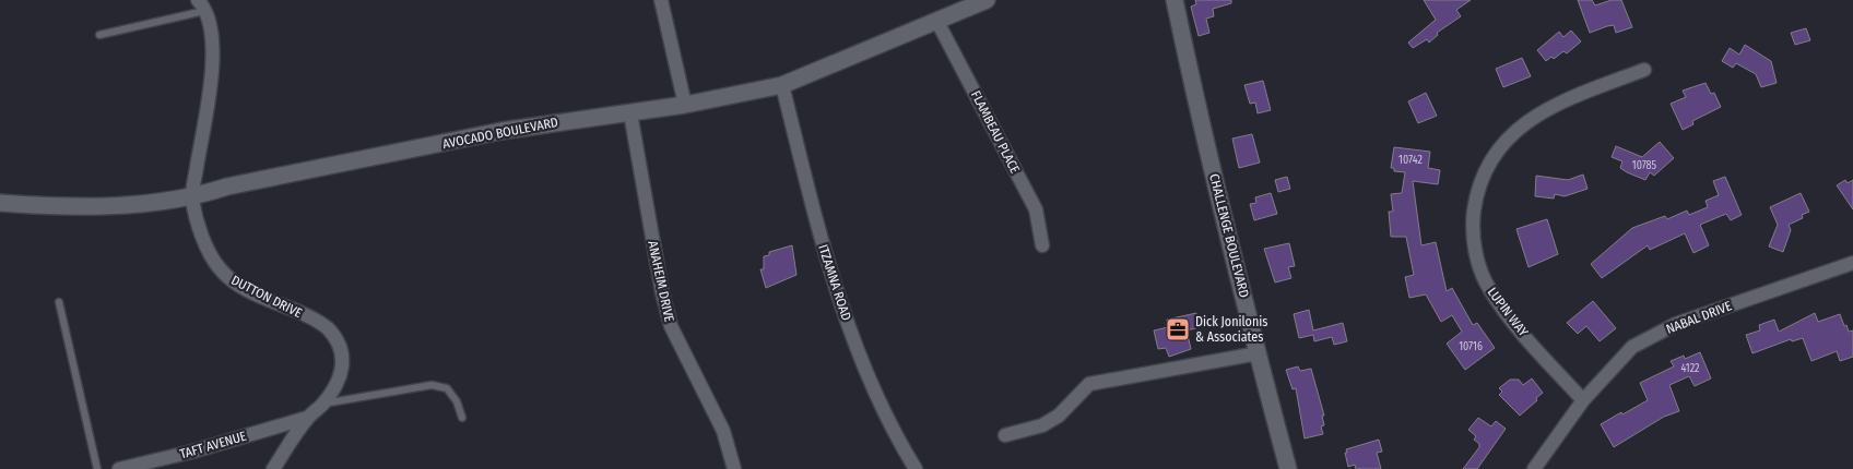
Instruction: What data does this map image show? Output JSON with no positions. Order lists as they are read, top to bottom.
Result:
{
  "streets": {
    "main road": ["AVOCADO BOULEVARD", "CHALLENGE BOULEVARD"],
    "street": [
      "FLAMBEAU PLACE",
      "ANAHEIM DRIVE",
      "ITZAMNA ROAD",
      "DUTTON DRIVE",
      "LUPIN WAY",
      "NABAL DRIVE",
      "TAFT AVENUE"
    ]
  },
  "crossings": [
    ["FLAMBEAU PLACE", "AVOCADO BOULEVARD"],
    ["AVOCADO BOULEVARD", "ANAHEIM DRIVE"],
    ["AVOCADO BOULEVARD", "ITZAMNA ROAD"],
    ["AVOCADO BOULEVARD", "DUTTON DRIVE"],
    ["DUTTON DRIVE", "TAFT AVENUE"],
    ["LUPIN WAY", "NABAL DRIVE"]
  ],
  "places": {
    "office": ["Dick Jonilonis & Associates"]
  },
  "house_numbers": [
    "10742",
    "10785",
    "10716",
    "4122"
  ]
}
